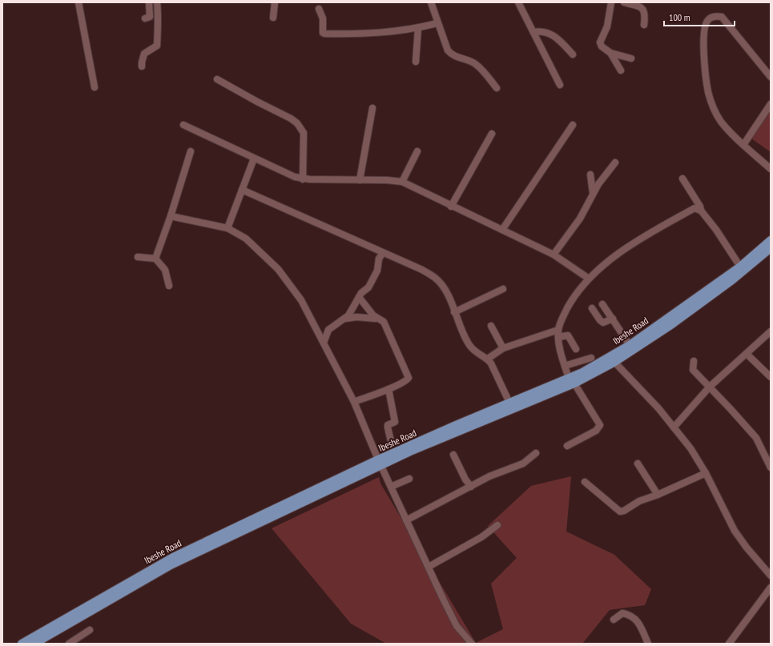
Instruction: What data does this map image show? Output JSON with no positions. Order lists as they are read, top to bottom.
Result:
{
  "streets": {
    "main road": ["Ibeshe Road"]
  },
  "scale_bar": "100 m"
}
